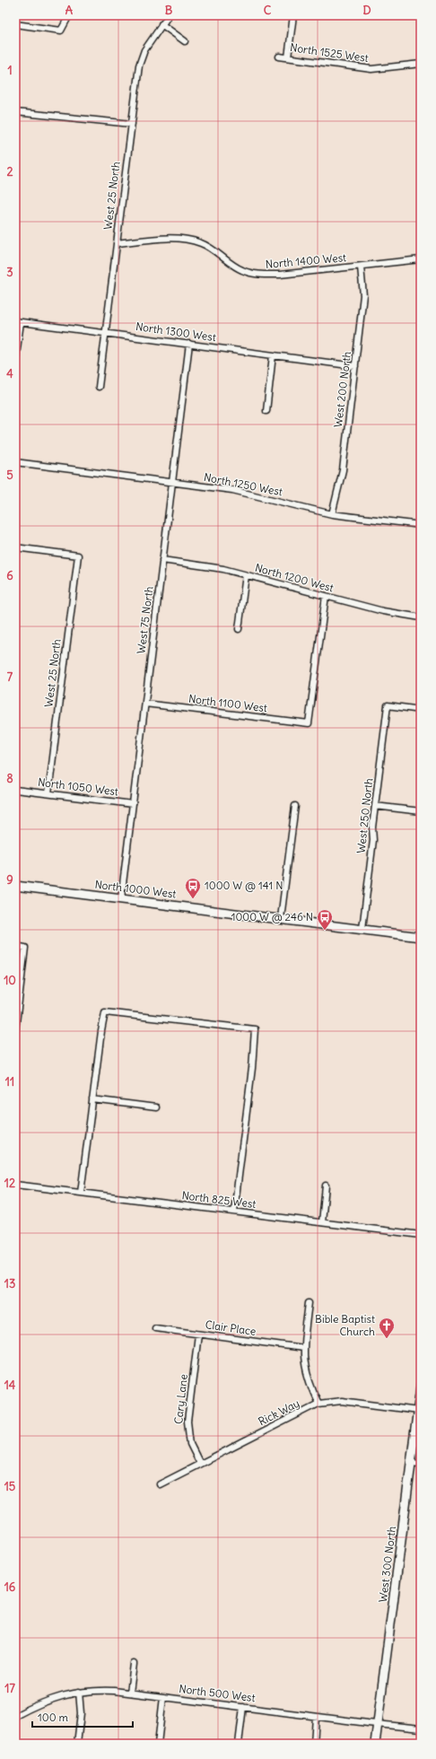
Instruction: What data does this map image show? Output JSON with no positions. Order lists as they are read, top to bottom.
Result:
{
  "streets": {
    "main road": ["North 1000 West", "West 300 North"],
    "street": [
      "North 1525 West",
      "West 25 North",
      "North 1400 West",
      "North 1300 West",
      "West 200 North",
      "North 1250 West",
      "North 1200 West",
      "West 75 North",
      "North 1100 West",
      "North 1050 West",
      "West 250 North",
      "North 825 West",
      "Clair Place",
      "Cary Lane",
      "Rick Way",
      "North 500 West"
    ]
  },
  "crossings": [
    ["West 25 North", "North 1400 West"],
    ["West 25 North", "North 1300 West"],
    ["West 25 North", "North 1050 West"],
    ["North 1400 West", "West 200 North"],
    ["North 1300 West", "West 200 North"],
    ["North 1300 West", "West 75 North"],
    ["West 200 North", "North 1250 West"],
    ["North 1250 West", "West 75 North"],
    ["North 1200 West", "West 75 North"],
    ["North 1200 West", "North 1100 West"],
    ["West 75 North", "North 1100 West"],
    ["West 75 North", "North 1050 West"],
    ["West 75 North", "North 1000 West"],
    ["West 250 North", "North 1000 West"],
    ["Clair Place", "Cary Lane"],
    ["Cary Lane", "Rick Way"],
    ["Rick Way", "West 300 North"],
    ["West 300 North", "North 500 West"]
  ],
  "places": {
    "bus stop": ["1000 W @ 141 N", "1000 W @ 246 N"],
    "church": ["Bible Baptist Church"]
  },
  "scale_bar": "100 m",
  "grid": {
    "columns": [
      "A",
      "B",
      "C",
      "D"
    ],
    "rows": [
      "1",
      "2",
      "3",
      "4",
      "5",
      "6",
      "7",
      "8",
      "9",
      "10",
      "11",
      "12",
      "13",
      "14",
      "15",
      "16",
      "17"
    ]
  }
}
